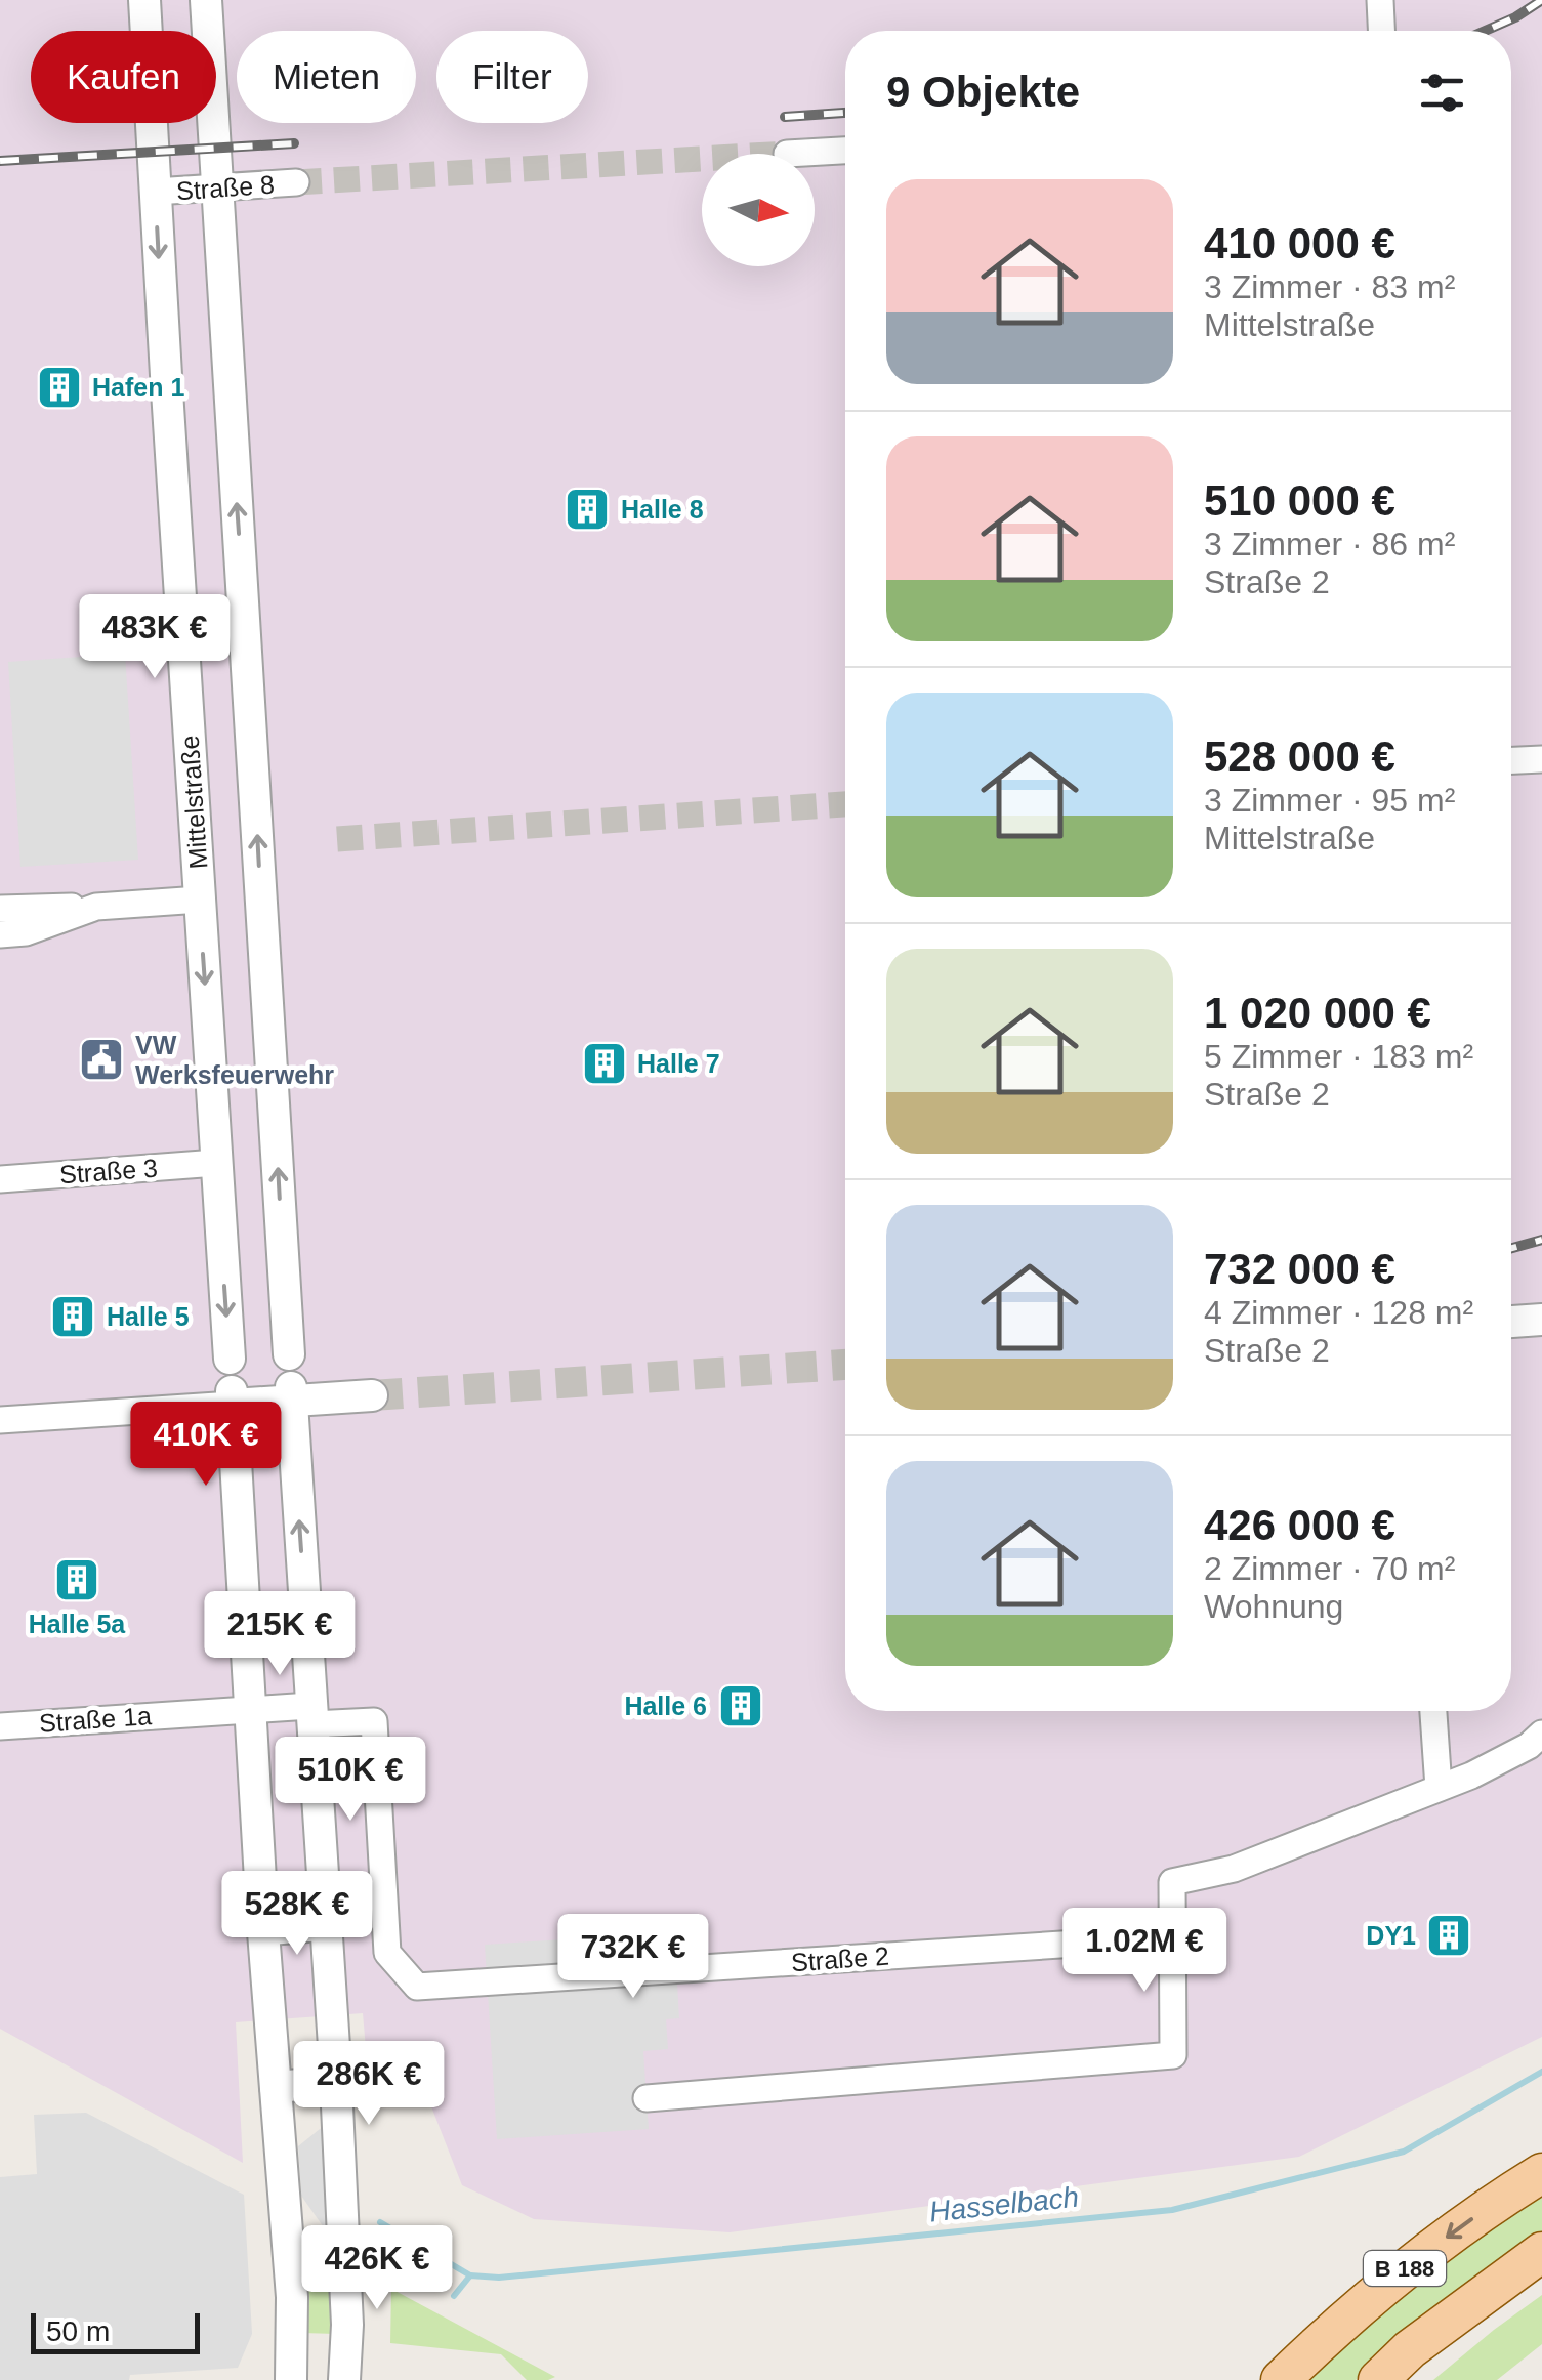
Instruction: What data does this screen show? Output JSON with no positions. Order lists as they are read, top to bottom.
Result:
{
  "streets": {
    "main road": ["B 188"],
    "street": [
      "Straße 8",
      "Mittelstraße",
      "Straße 3",
      "Straße 1a",
      "Straße 2"
    ]
  },
  "crossings": [
    ["Straße 8", "Mittelstraße"],
    ["Mittelstraße", "Straße 3"],
    ["Straße 1a", "Straße 2"]
  ],
  "water": ["Hasselbach"],
  "places": {
    "building": [
      "Hafen 1",
      "Halle 8",
      "Halle 7",
      "Halle 5",
      "Halle 5a",
      "Halle 6",
      "DY1"
    ],
    "public building": ["VW Werksfeuerwehr"]
  },
  "scale_bar": "50 m",
  "north": "right",
  "page": {
    "chip": ["Kaufen", "Mieten", "Filter"],
    "heading": "9 Objekte",
    "list": [
      {
        "name": "410 000 €",
        "note": "3 Zimmer · 83 m² · Mittelstraße"
      },
      {
        "name": "510 000 €",
        "note": "3 Zimmer · 86 m² · Straße 2"
      },
      {
        "name": "528 000 €",
        "note": "3 Zimmer · 95 m² · Mittelstraße"
      },
      {
        "name": "1 020 000 €",
        "note": "5 Zimmer · 183 m² · Straße 2"
      },
      {
        "name": "732 000 €",
        "note": "4 Zimmer · 128 m² · Straße 2"
      },
      {
        "name": "426 000 €",
        "note": "2 Zimmer · 70 m² · Wohnung"
      }
    ],
    "price": [
      "483K €",
      "410K €",
      "215K €",
      "510K €",
      "528K €",
      "1.02M €",
      "732K €",
      "286K €",
      "426K €"
    ],
    "scale": "50 m"
  }
}
